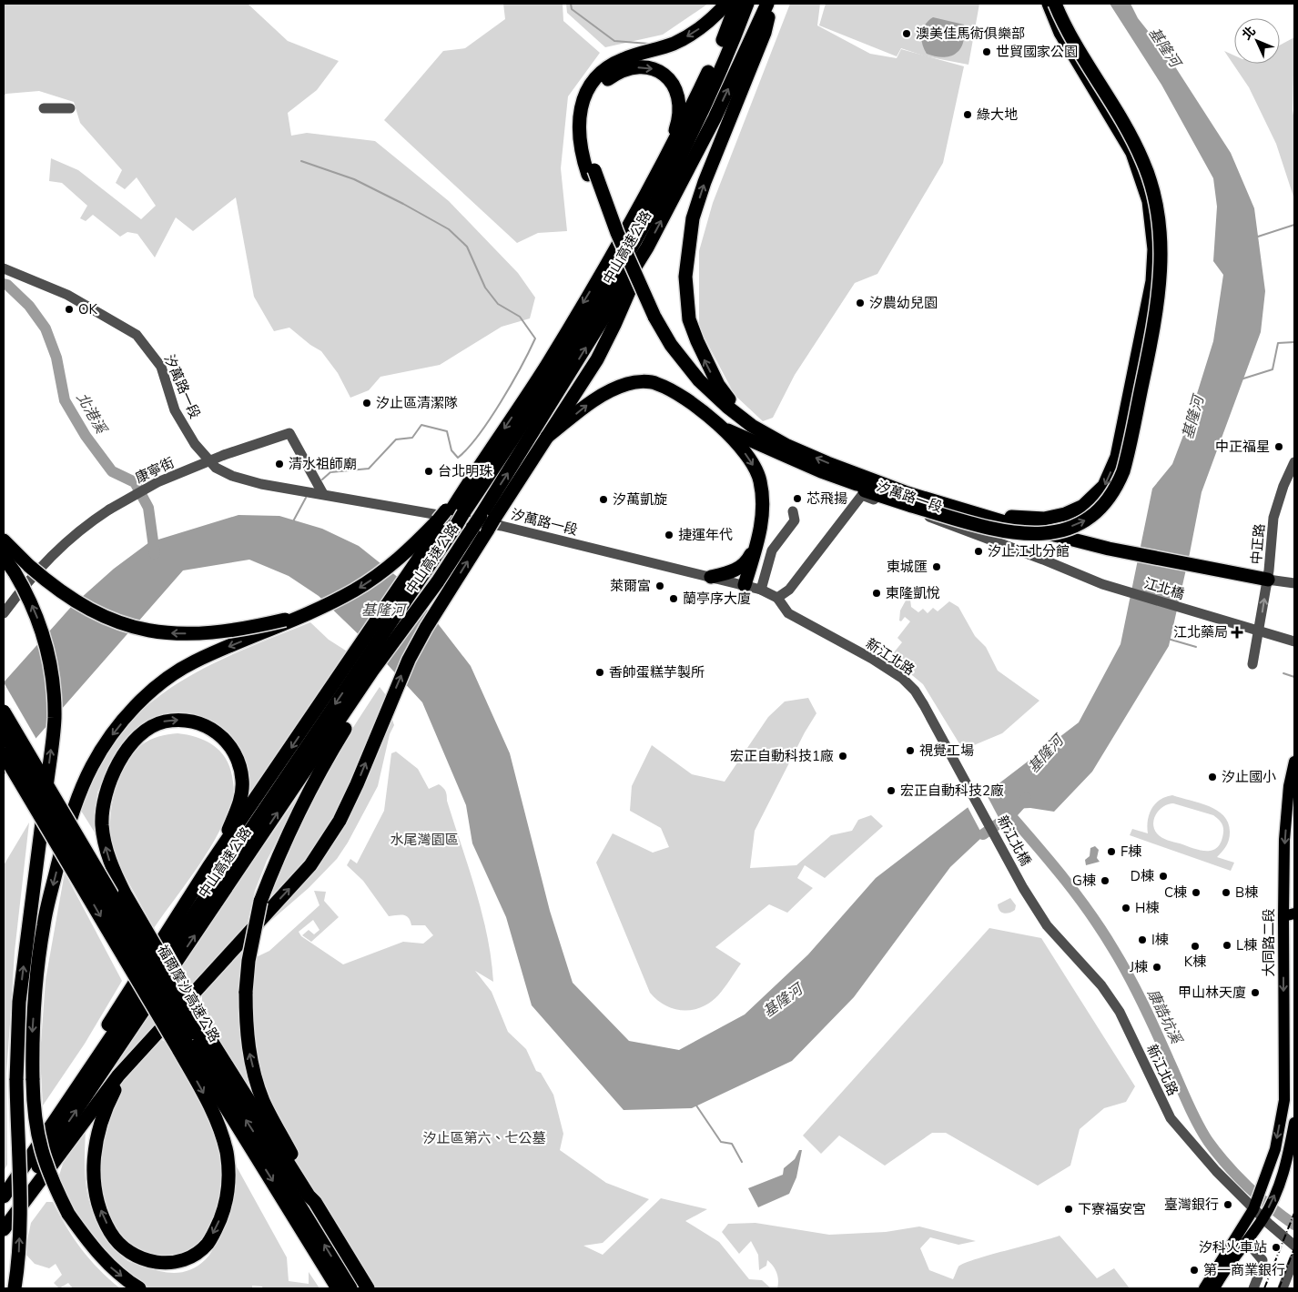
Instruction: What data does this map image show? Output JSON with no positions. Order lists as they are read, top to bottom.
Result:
{
  "streets": {
    "highway": ["中山高速公路", "福爾摩沙高速公路"],
    "main road": ["大同路二段"],
    "street": [
      "汐萬路一段",
      "康寧街",
      "中正路",
      "江北橋",
      "新江北路",
      "新江北橋"
    ]
  },
  "crossings": [
    ["汐萬路一段", "康寧街"],
    ["汐萬路一段", "江北橋"],
    ["汐萬路一段", "新江北路"],
    ["中正路", "江北橋"],
    ["新江北路", "新江北橋"],
    ["新江北路", "大同路二段"]
  ],
  "one_way": ["大同路二段"],
  "water": ["基隆河", "北港溪", "康誥坑溪"],
  "parks": ["水尾灣園區", "汐止區第六、七公墓"],
  "places": {
    "other": [
      "澳美佳馬術俱樂部",
      "世貿國家公園",
      "綠大地",
      "汐農幼兒園",
      "OK",
      "汐止區清潔隊",
      "中正福星",
      "清水祖師廟",
      "台北明珠",
      "芯飛揚",
      "汐萬凱旋",
      "捷運年代",
      "汐止江北分館",
      "東城匯",
      "萊爾富",
      "東隆凱悅",
      "蘭亭序大廈",
      "香帥蛋糕芋製所",
      "視覺工場",
      "宏正自動科技1廠",
      "汐止國小",
      "宏正自動科技2廠",
      "F棟",
      "D棟",
      "G棟",
      "C棟",
      "B棟",
      "H棟",
      "I棟",
      "L棟",
      "K棟",
      "J棟",
      "甲山林天廈",
      "臺灣銀行",
      "下寮福安宮",
      "汐科火車站",
      "第一商業銀行"
    ],
    "health": ["江北藥局"]
  },
  "north": "top left"
}
